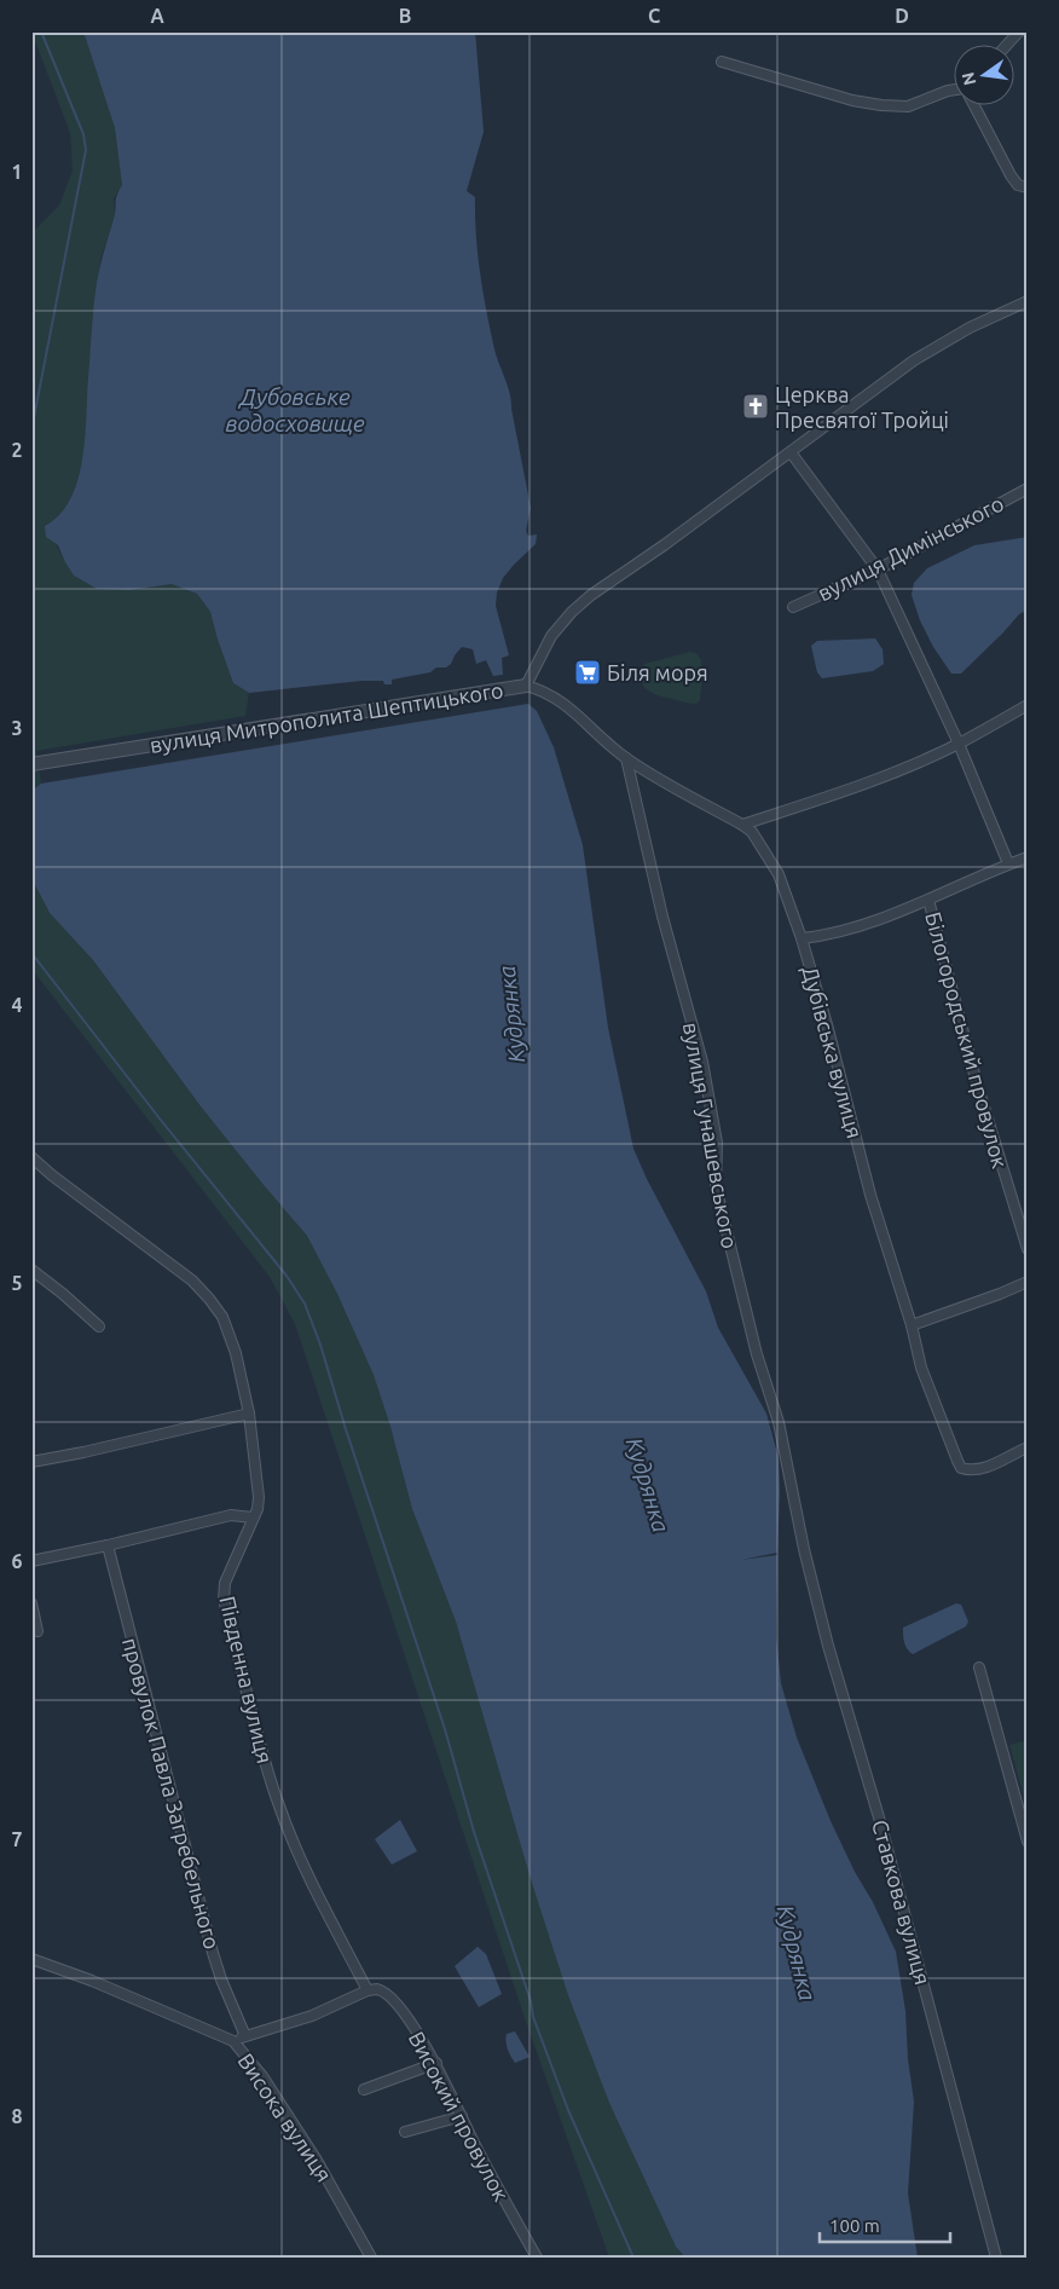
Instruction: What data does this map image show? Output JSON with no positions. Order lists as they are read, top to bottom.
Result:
{
  "streets": {
    "street": [
      "вулиця Димінського",
      "вулиця Митрополита Шептицького",
      "Білогородський провулок",
      "Дубівська вулиця",
      "вулиця Гунашевського",
      "Південна вулиця",
      "провулок Павла Загребельного",
      "Ставкова вулиця",
      "Високий провулок",
      "Висока вулиця"
    ]
  },
  "crossings": [
    ["вулиця Митрополита Шептицького", "Дубівська вулиця"],
    ["Дубівська вулиця", "вулиця Гунашевського"],
    ["вулиця Гунашевського", "Ставкова вулиця"],
    ["Південна вулиця", "Високий провулок"]
  ],
  "water": ["Дубовське водосховище", "Кудрянка"],
  "places": {
    "church": ["Церква Пресвятої Тройці"],
    "supermarket": ["Біля моря"]
  },
  "scale_bar": "100 m",
  "north": "left",
  "grid": {
    "columns": [
      "A",
      "B",
      "C",
      "D"
    ],
    "rows": [
      "1",
      "2",
      "3",
      "4",
      "5",
      "6",
      "7",
      "8"
    ]
  }
}
